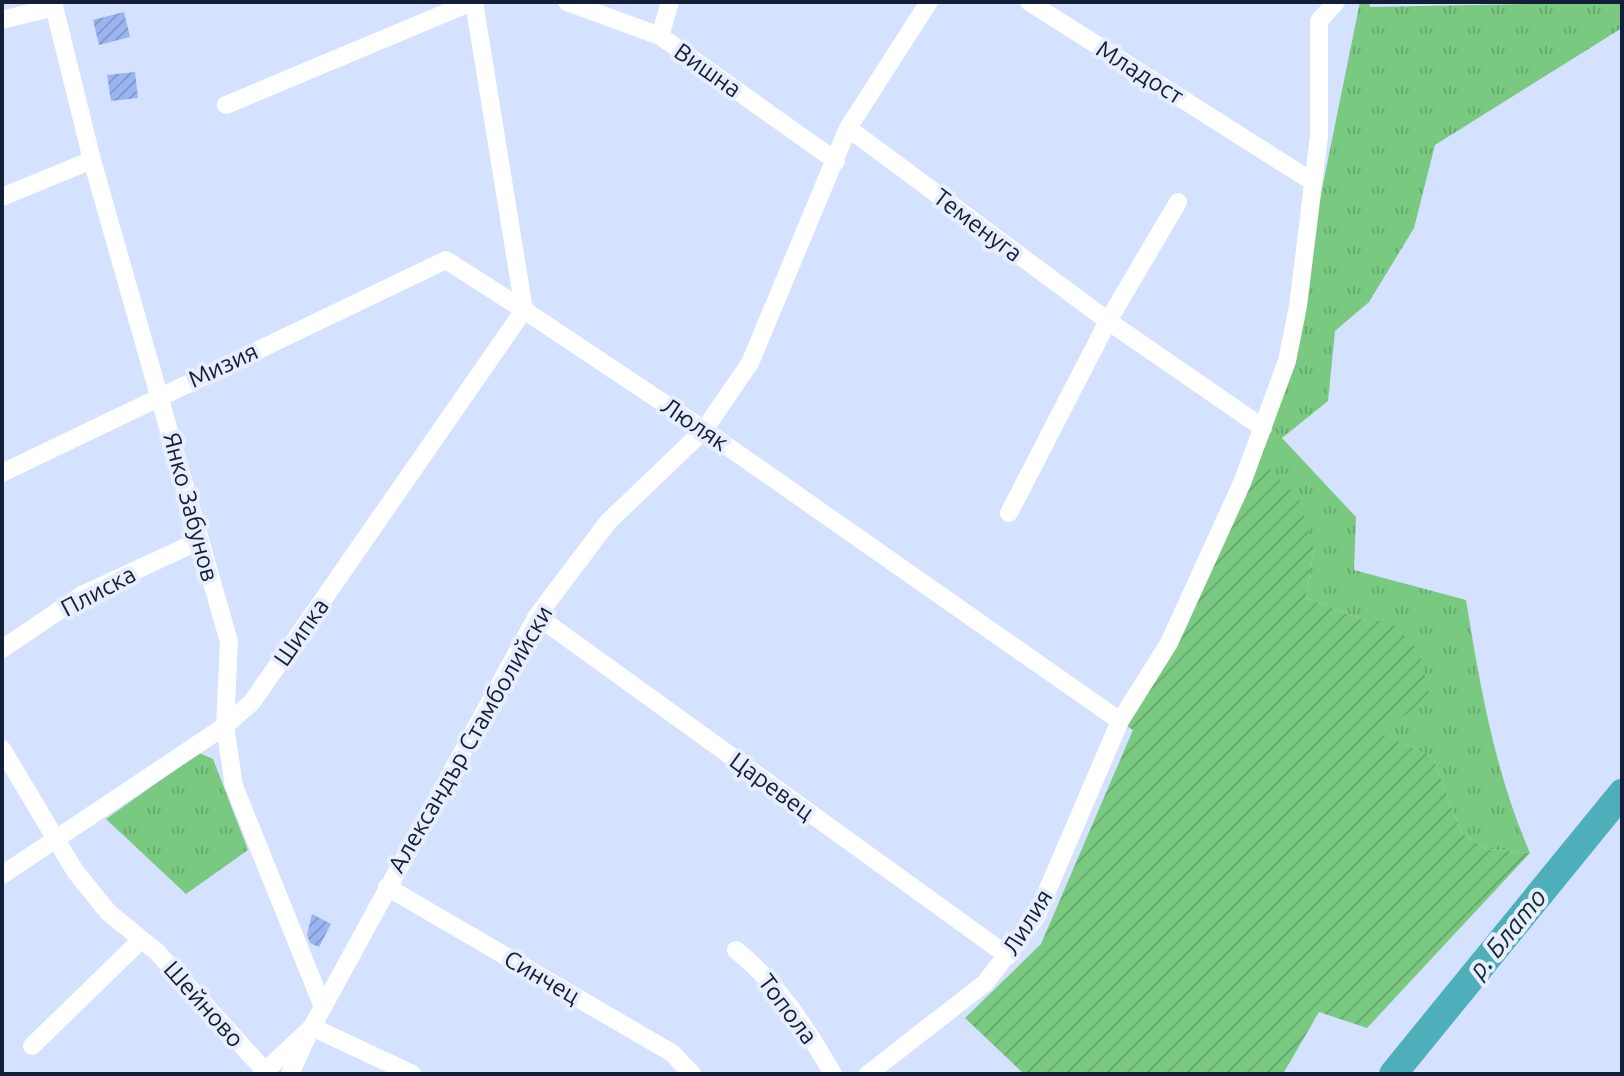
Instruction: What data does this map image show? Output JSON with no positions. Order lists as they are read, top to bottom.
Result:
{
  "streets": {
    "street": [
      "Вишна",
      "Младост",
      "Теменуга",
      "Мизия",
      "Люляк",
      "Янко Забунов",
      "Плиска",
      "Шипка",
      "Александър Стамболийски",
      "Царевец",
      "Лилия",
      "Синчец",
      "Шейново",
      "Топола"
    ]
  },
  "crossings": [
    ["Вишна", "Александър Стамболийски"],
    ["Младост", "Лилия"],
    ["Теменуга", "Александър Стамболийски"],
    ["Теменуга", "Лилия"],
    ["Мизия", "Люляк"],
    ["Мизия", "Янко Забунов"],
    ["Люляк", "Шипка"],
    ["Люляк", "Александър Стамболийски"],
    ["Люляк", "Лилия"],
    ["Янко Забунов", "Плиска"],
    ["Янко Забунов", "Шипка"],
    ["Янко Забунов", "Александър Стамболийски"],
    ["Шипка", "Шейново"],
    ["Александър Стамболийски", "Царевец"],
    ["Александър Стамболийски", "Синчец"],
    ["Александър Стамболийски", "Шейново"],
    ["Царевец", "Лилия"]
  ],
  "water": ["р. Блато"]
}
